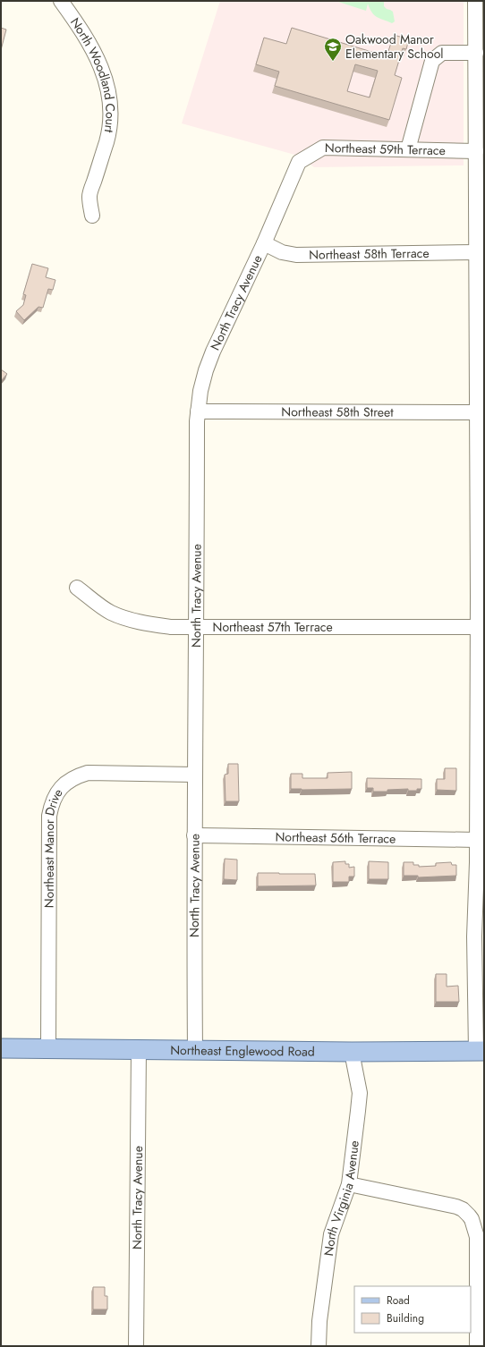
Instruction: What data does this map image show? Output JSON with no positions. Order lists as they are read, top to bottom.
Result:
{
  "streets": {
    "main road": ["Northeast Englewood Road"],
    "street": [
      "North Woodland Court",
      "Northeast 59th Terrace",
      "Northeast 58th Terrace",
      "North Tracy Avenue",
      "Northeast 58th Street",
      "Northeast 57th Terrace",
      "Northeast 56th Terrace",
      "Northeast Manor Drive",
      "North Virginia Avenue"
    ]
  },
  "crossings": [
    ["Northeast 59th Terrace", "North Tracy Avenue"],
    ["Northeast 58th Terrace", "North Tracy Avenue"],
    ["North Tracy Avenue", "Northeast 58th Street"],
    ["North Tracy Avenue", "Northeast 57th Terrace"],
    ["North Tracy Avenue", "Northeast 56th Terrace"],
    ["North Tracy Avenue", "Northeast Manor Drive"],
    ["North Tracy Avenue", "Northeast Englewood Road"],
    ["Northeast Manor Drive", "Northeast Englewood Road"],
    ["Northeast Englewood Road", "North Virginia Avenue"]
  ],
  "places": {
    "school or university": ["Oakwood Manor Elementary School"]
  },
  "legend": ["Road", "Building"]
}
